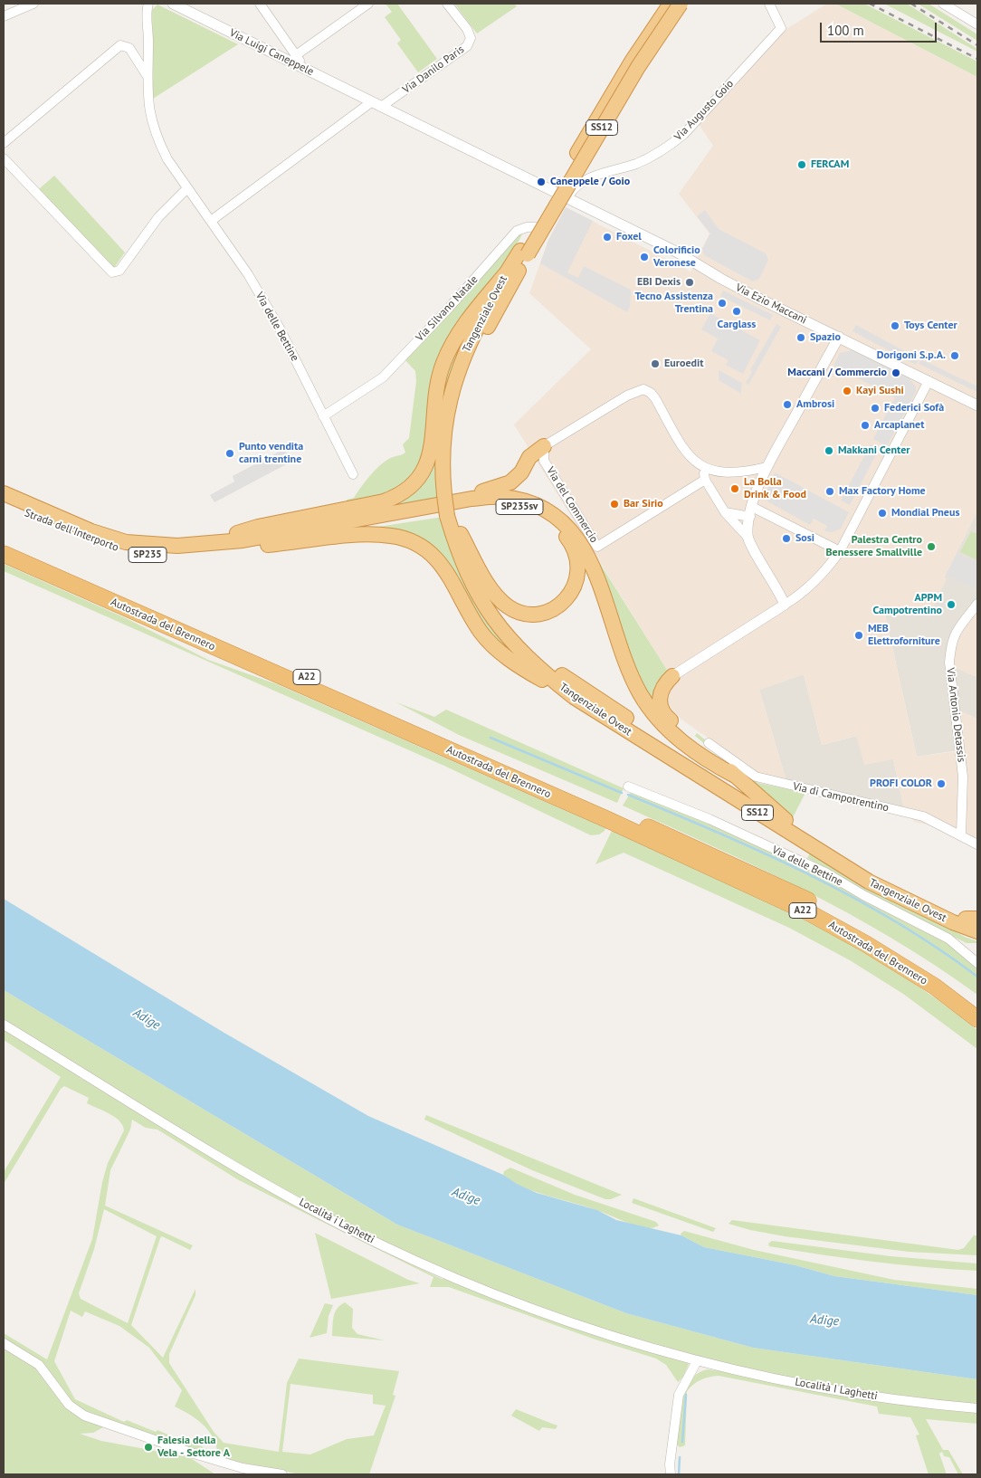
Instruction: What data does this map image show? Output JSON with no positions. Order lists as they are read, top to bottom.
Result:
{
  "streets": {
    "highway": [
      "SS12",
      "Tangenziale Ovest",
      "SP235sv",
      "Strada dell'Interporto",
      "SP235",
      "Autostrada del Brennero",
      "A22"
    ],
    "street": [
      "Via Luigi Caneppele",
      "Via Danilo Paris",
      "Via Augusto Goio",
      "Via Ezio Maccani",
      "Via Silvano Natale",
      "Via delle Bettine",
      "Via del Commercio",
      "Via Antonio Detassis",
      "Via di Campotrentino",
      "Località i Laghetti",
      "Località I Laghetti"
    ]
  },
  "crossings": [
    ["Via Luigi Caneppele", "Via Danilo Paris"],
    ["Via Luigi Caneppele", "Via Augusto Goio"],
    ["Via Luigi Caneppele", "Via Ezio Maccani"],
    ["Via Luigi Caneppele", "Via Silvano Natale"],
    ["Via Augusto Goio", "Via Ezio Maccani"],
    ["Via Augusto Goio", "Via Silvano Natale"],
    ["Via Ezio Maccani", "Via Silvano Natale"],
    ["Via Silvano Natale", "Via delle Bettine"],
    ["Tangenziale Ovest", "SP235sv"],
    ["SP235sv", "Strada dell'Interporto"],
    ["Via Antonio Detassis", "Via di Campotrentino"],
    ["Località i Laghetti", "Località I Laghetti"]
  ],
  "water": ["Adige"],
  "places": [
    "FERCAM",
    "Caneppele / Goio",
    "Foxel",
    "Colorificio Veronese",
    "EBI Dexis",
    "Tecno Assistenza Trentina",
    "Carglass",
    "Toys Center",
    "Spazio",
    "Dorigoni S.p.A.",
    "Euroedit",
    "Maccani / Commercio",
    "Kayi Sushi",
    "Ambrosi",
    "Federici Sofà",
    "Arcaplanet",
    "Makkani Center",
    "Punto vendita carni trentine",
    "La Bolla Drink & Food",
    "Max Factory Home",
    "Bar Sirio",
    "Mondial Pneus",
    "Sosi",
    "Palestra Centro Benessere Smallville",
    "APPM Campotrentino",
    "MEB Elettroforniture",
    "PROFI COLOR",
    "Falesia della Vela - Settore A"
  ],
  "scale_bar": "100 m"
}
